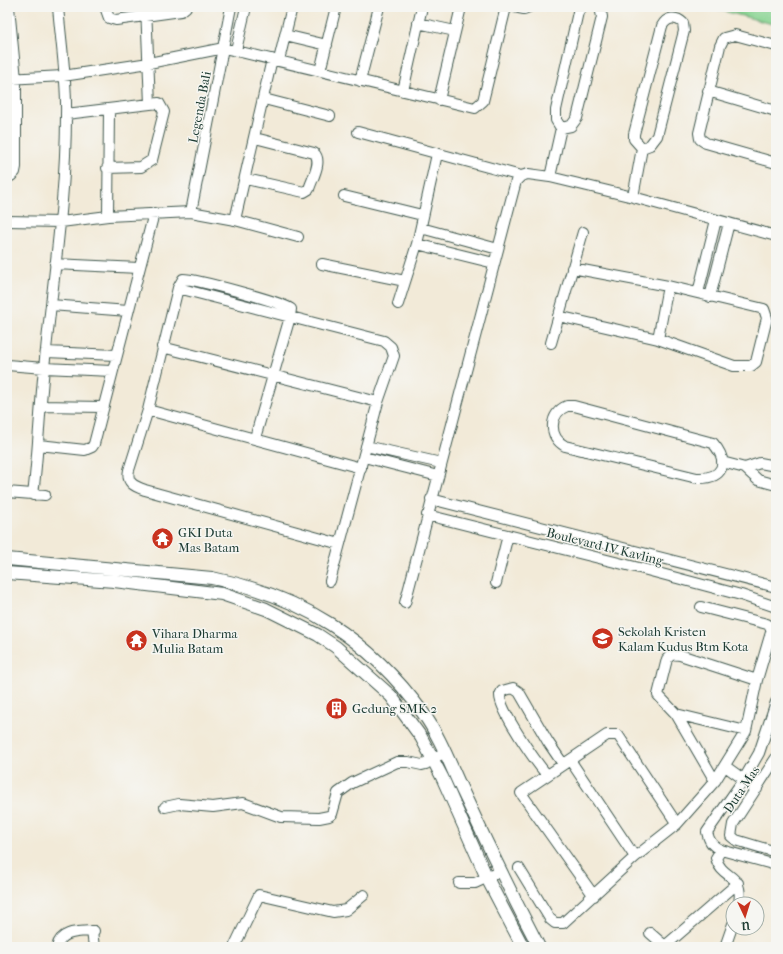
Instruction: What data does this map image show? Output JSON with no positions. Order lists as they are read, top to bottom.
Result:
{
  "streets": {
    "street": ["Legenda Bali", "Boulevard IV Kavling", "Duta Mas"]
  },
  "places": {
    "temple": ["GKI Duta Mas Batam", "Vihara Dharma Mulia Batam"],
    "school or university": ["Sekolah Kristen Kalam Kudus Btm Kota"],
    "building": ["Gedung SMK 2"]
  },
  "north": "bottom"
}
